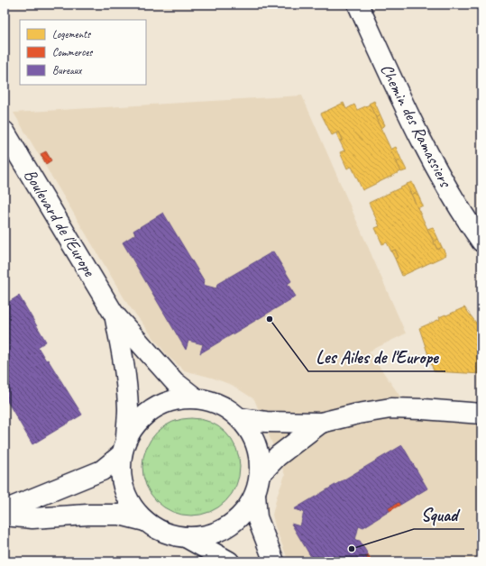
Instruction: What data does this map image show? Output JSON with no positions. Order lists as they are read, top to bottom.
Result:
{
  "streets": {
    "street": ["Chemin des Ramassiers", "Boulevard de l'Europe"]
  },
  "places": ["Les Ailes de l'Europe", "Squad"],
  "legend": ["Logements", "Commerces", "Bureaux"]
}
